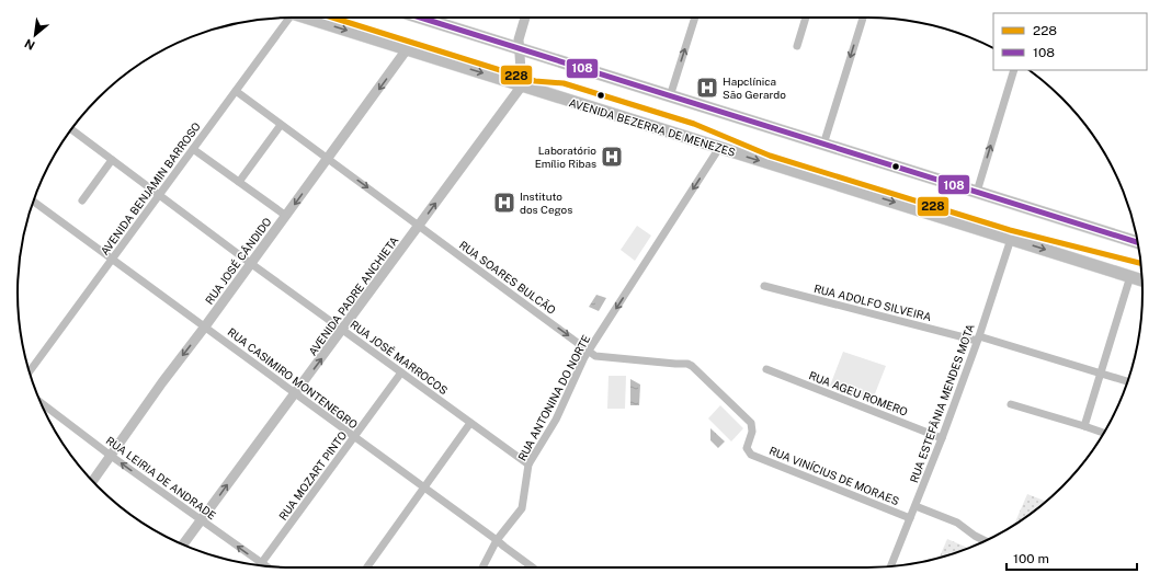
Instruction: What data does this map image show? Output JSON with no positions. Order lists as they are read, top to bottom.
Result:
{
  "streets": {
    "main road": ["AVENIDA BEZERRA DE MENEZES"],
    "street": [
      "AVENIDA BENJAMIN BARROSO",
      "RUA JOSÉ CÂNDIDO",
      "RUA SOARES BULCÃO",
      "AVENIDA PADRE ANCHIETA",
      "RUA ADOLFO SILVEIRA",
      "RUA JOSÉ MARROCOS",
      "RUA CASIMIRO MONTENEGRO",
      "RUA AGEU ROMERO",
      "RUA ANTONINA DO NORTE",
      "RUA ESTEFÂNIA MENDES MOTA",
      "RUA MOZART PINTO",
      "RUA VINÍCIUS DE MORAES",
      "RUA LEIRIA DE ANDRADE"
    ]
  },
  "crossings": [
    ["AVENIDA BEZERRA DE MENEZES", "RUA JOSÉ CÂNDIDO"],
    ["AVENIDA BEZERRA DE MENEZES", "AVENIDA PADRE ANCHIETA"],
    ["AVENIDA BEZERRA DE MENEZES", "RUA ANTONINA DO NORTE"],
    ["AVENIDA BEZERRA DE MENEZES", "RUA ESTEFÂNIA MENDES MOTA"],
    ["AVENIDA BENJAMIN BARROSO", "RUA SOARES BULCÃO"],
    ["AVENIDA BENJAMIN BARROSO", "RUA JOSÉ MARROCOS"],
    ["AVENIDA BENJAMIN BARROSO", "RUA CASIMIRO MONTENEGRO"],
    ["RUA JOSÉ CÂNDIDO", "RUA SOARES BULCÃO"],
    ["RUA JOSÉ CÂNDIDO", "RUA JOSÉ MARROCOS"],
    ["RUA JOSÉ CÂNDIDO", "RUA CASIMIRO MONTENEGRO"],
    ["RUA JOSÉ CÂNDIDO", "RUA LEIRIA DE ANDRADE"],
    ["RUA SOARES BULCÃO", "AVENIDA PADRE ANCHIETA"],
    ["RUA SOARES BULCÃO", "RUA ANTONINA DO NORTE"],
    ["RUA SOARES BULCÃO", "RUA VINÍCIUS DE MORAES"],
    ["AVENIDA PADRE ANCHIETA", "RUA JOSÉ MARROCOS"],
    ["AVENIDA PADRE ANCHIETA", "RUA CASIMIRO MONTENEGRO"],
    ["AVENIDA PADRE ANCHIETA", "RUA LEIRIA DE ANDRADE"],
    ["RUA ADOLFO SILVEIRA", "RUA ESTEFÂNIA MENDES MOTA"],
    ["RUA JOSÉ MARROCOS", "RUA ANTONINA DO NORTE"],
    ["RUA JOSÉ MARROCOS", "RUA MOZART PINTO"],
    ["RUA CASIMIRO MONTENEGRO", "RUA ANTONINA DO NORTE"],
    ["RUA CASIMIRO MONTENEGRO", "RUA MOZART PINTO"],
    ["RUA AGEU ROMERO", "RUA ESTEFÂNIA MENDES MOTA"],
    ["RUA ESTEFÂNIA MENDES MOTA", "RUA VINÍCIUS DE MORAES"]
  ],
  "one_way": [
    "RUA JOSÉ CÂNDIDO",
    "RUA SOARES BULCÃO",
    "AVENIDA PADRE ANCHIETA",
    "RUA ANTONINA DO NORTE",
    "RUA LEIRIA DE ANDRADE"
  ],
  "places": {
    "hospital": ["Hapclínica São Gerardo", "Laboratório Emílio Ribas", "Instituto dos Cegos"]
  },
  "lines": ["transit line 228", "transit line 108"],
  "legend": ["228", "108"],
  "scale_bar": "100 m",
  "north": "bottom left"
}
